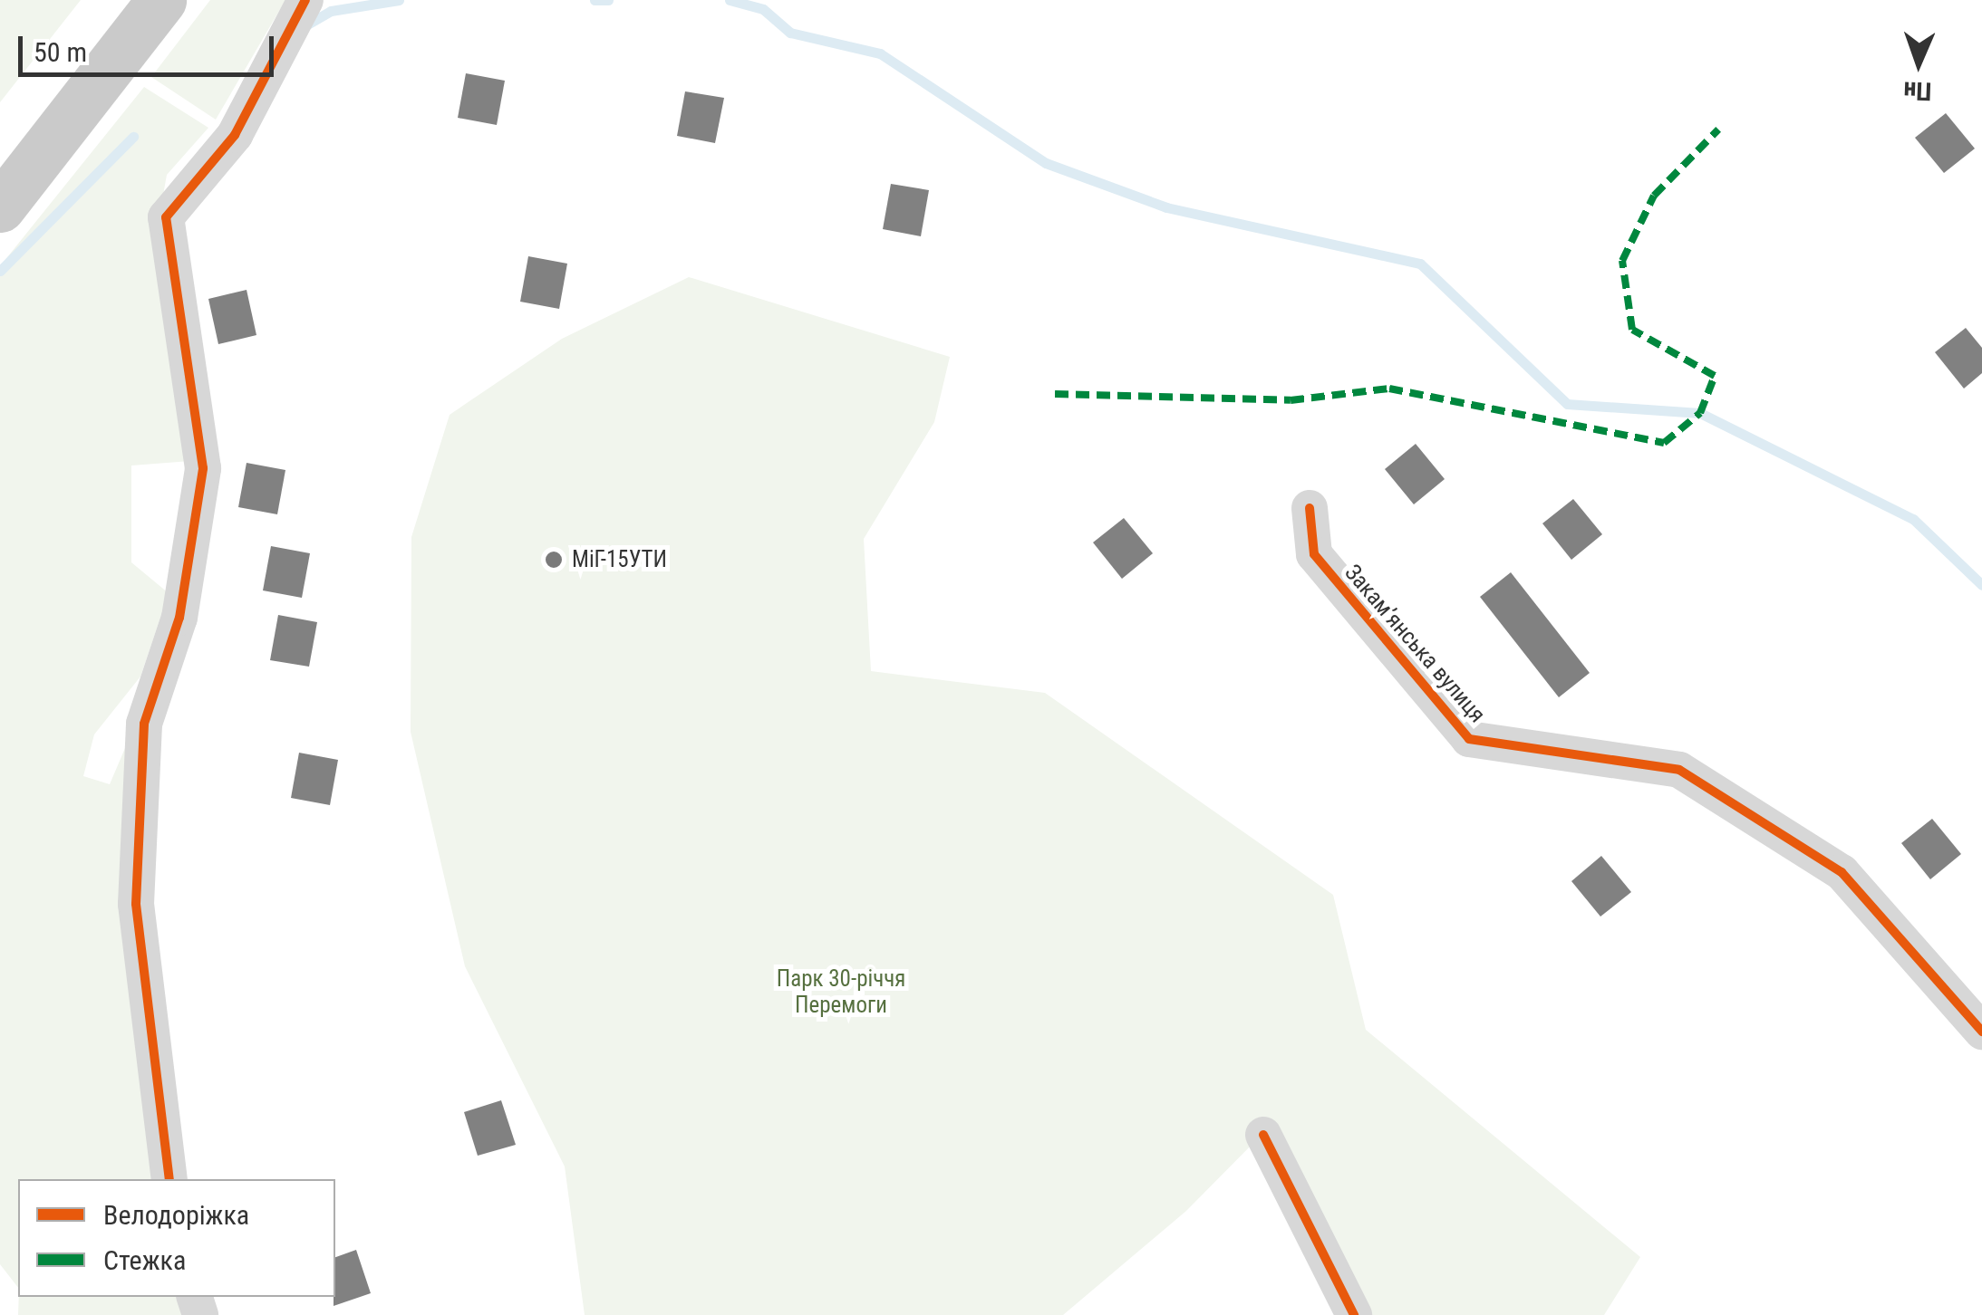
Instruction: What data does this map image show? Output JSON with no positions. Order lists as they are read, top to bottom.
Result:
{
  "streets": {
    "street": ["Закамʼянська вулиця"]
  },
  "parks": ["Парк 30-річчя Перемоги"],
  "places": ["МіГ-15УТИ"],
  "legend": ["Велодоріжка", "Стежка"],
  "scale_bar": "50 m",
  "north": "bottom"
}
